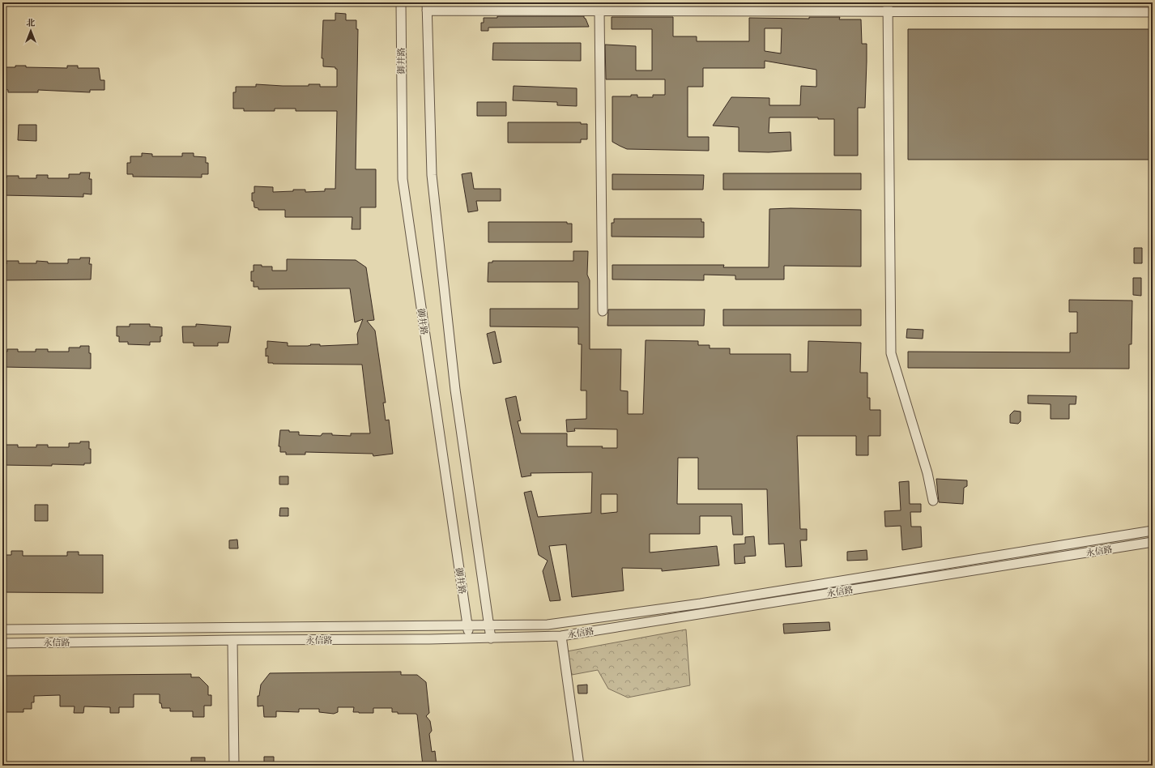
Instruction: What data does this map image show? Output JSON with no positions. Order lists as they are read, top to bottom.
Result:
{
  "streets": {
    "street": ["御井路", "永信路"]
  },
  "crossings": [
    ["御井路", "永信路"]
  ],
  "north": "top"
}
